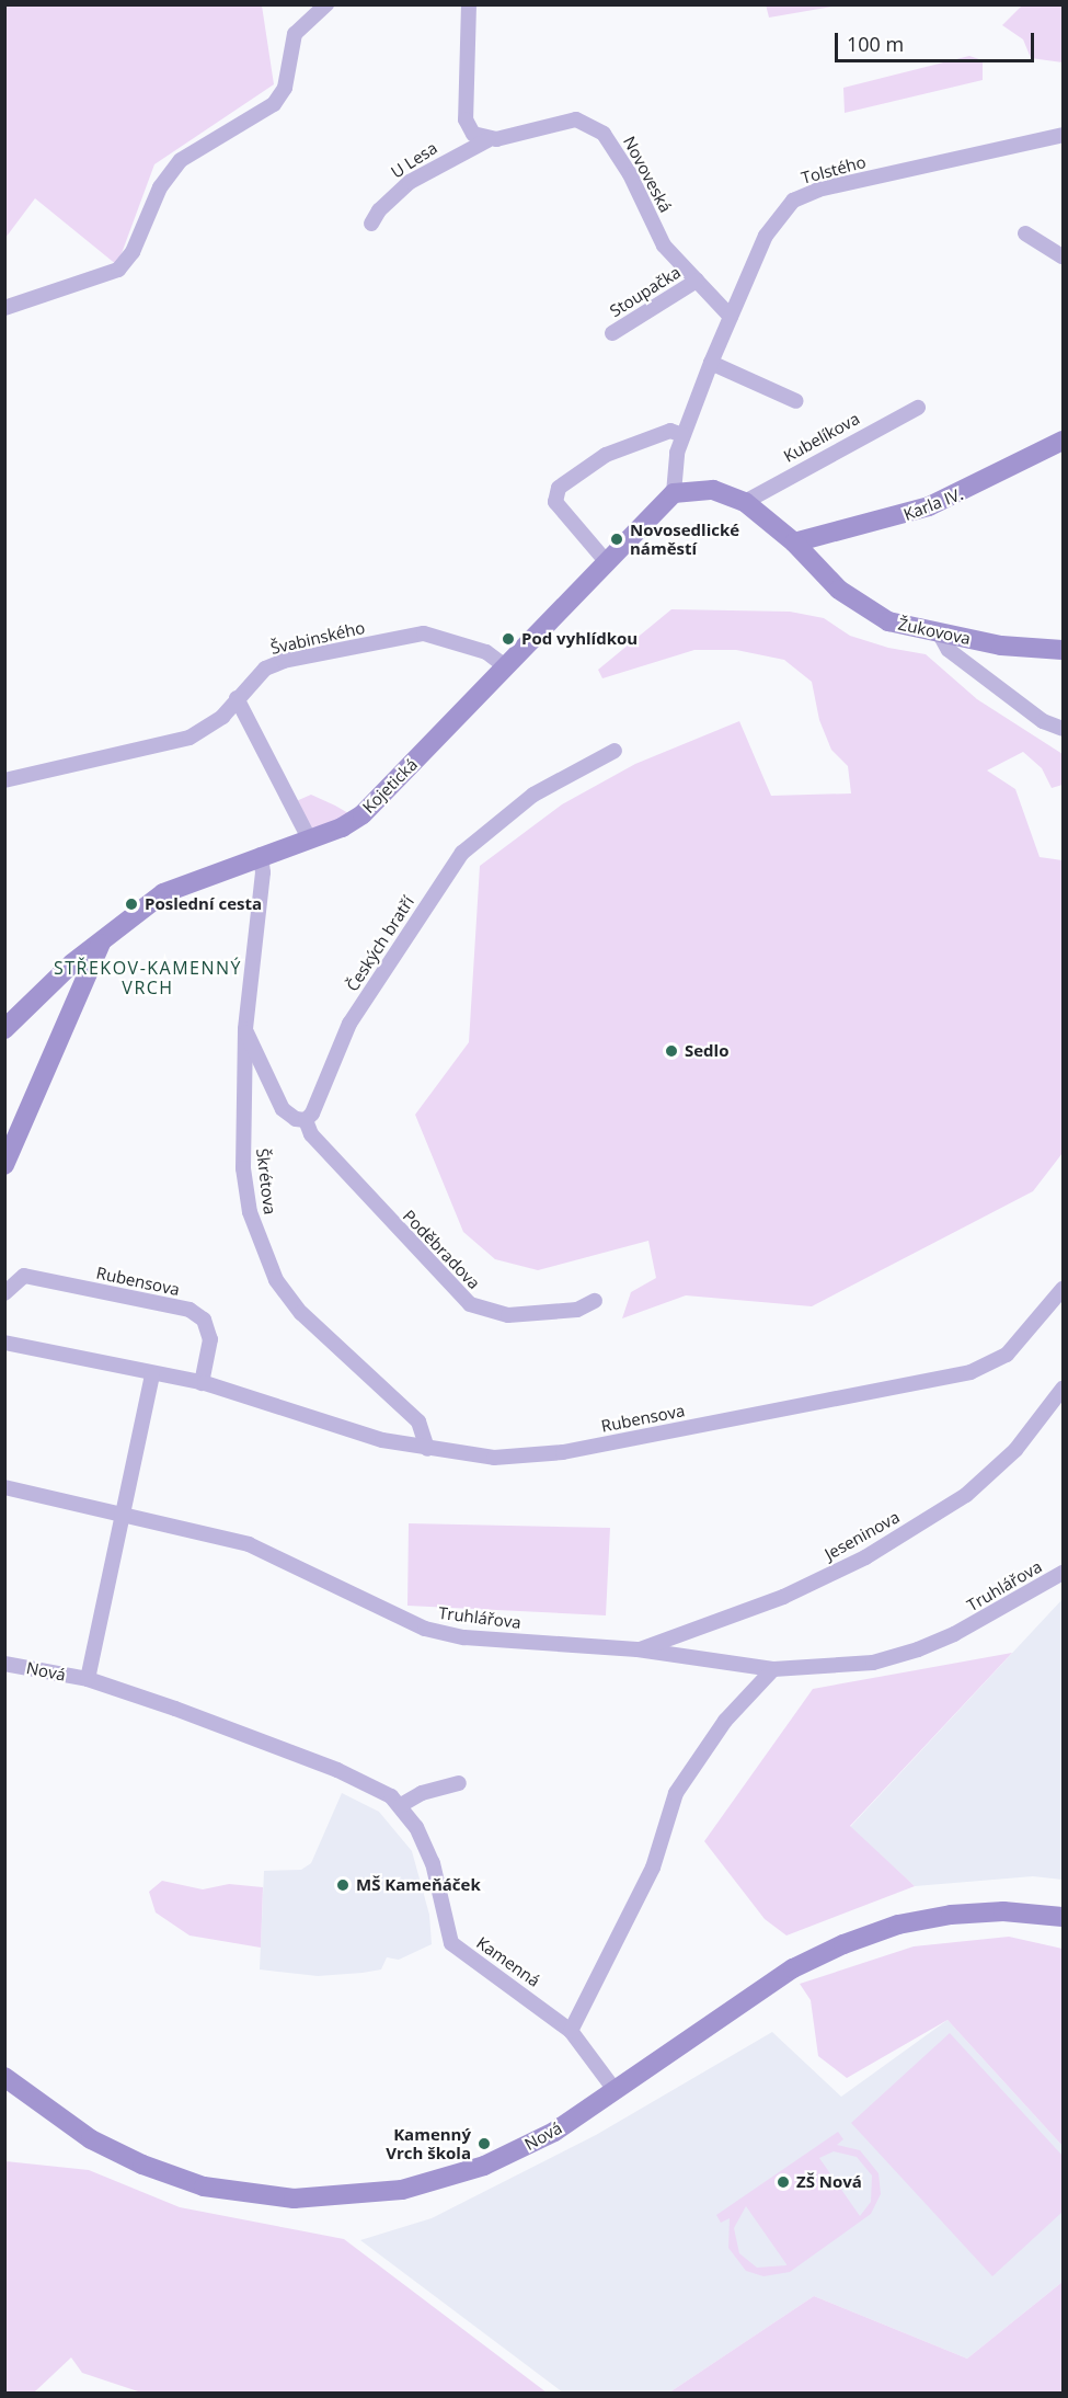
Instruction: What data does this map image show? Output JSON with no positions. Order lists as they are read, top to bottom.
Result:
{
  "streets": {
    "street": [
      "U Lesa",
      "Tolstého",
      "Novoveská",
      "Stoupačka",
      "Kubelíkova",
      "Karla IV.",
      "Žukovova",
      "Švabinského",
      "Kojetická",
      "Českých bratří",
      "Škrétova",
      "Poděbradova",
      "Rubensova",
      "Jeseninova",
      "Truhlářova",
      "Nová",
      "Kamenná"
    ]
  },
  "crossings": [
    ["U Lesa", "Novoveská"],
    ["Tolstého", "Novoveská"],
    ["Novoveská", "Stoupačka"],
    ["Karla IV.", "Žukovova"],
    ["Švabinského", "Kojetická"],
    ["Kojetická", "Škrétova"],
    ["Českých bratří", "Poděbradova"],
    ["Škrétova", "Rubensova"],
    ["Jeseninova", "Truhlářova"],
    ["Nová", "Kamenná"]
  ],
  "districts": ["STŘEKOV-KAMENNÝ VRCH"],
  "places": [
    "Novosedlické náměstí",
    "Pod vyhlídkou",
    "Poslední cesta",
    "Sedlo",
    "MŠ Kameňáček",
    "Kamenný Vrch škola",
    "ZŠ Nová"
  ],
  "scale_bar": "100 m"
}
